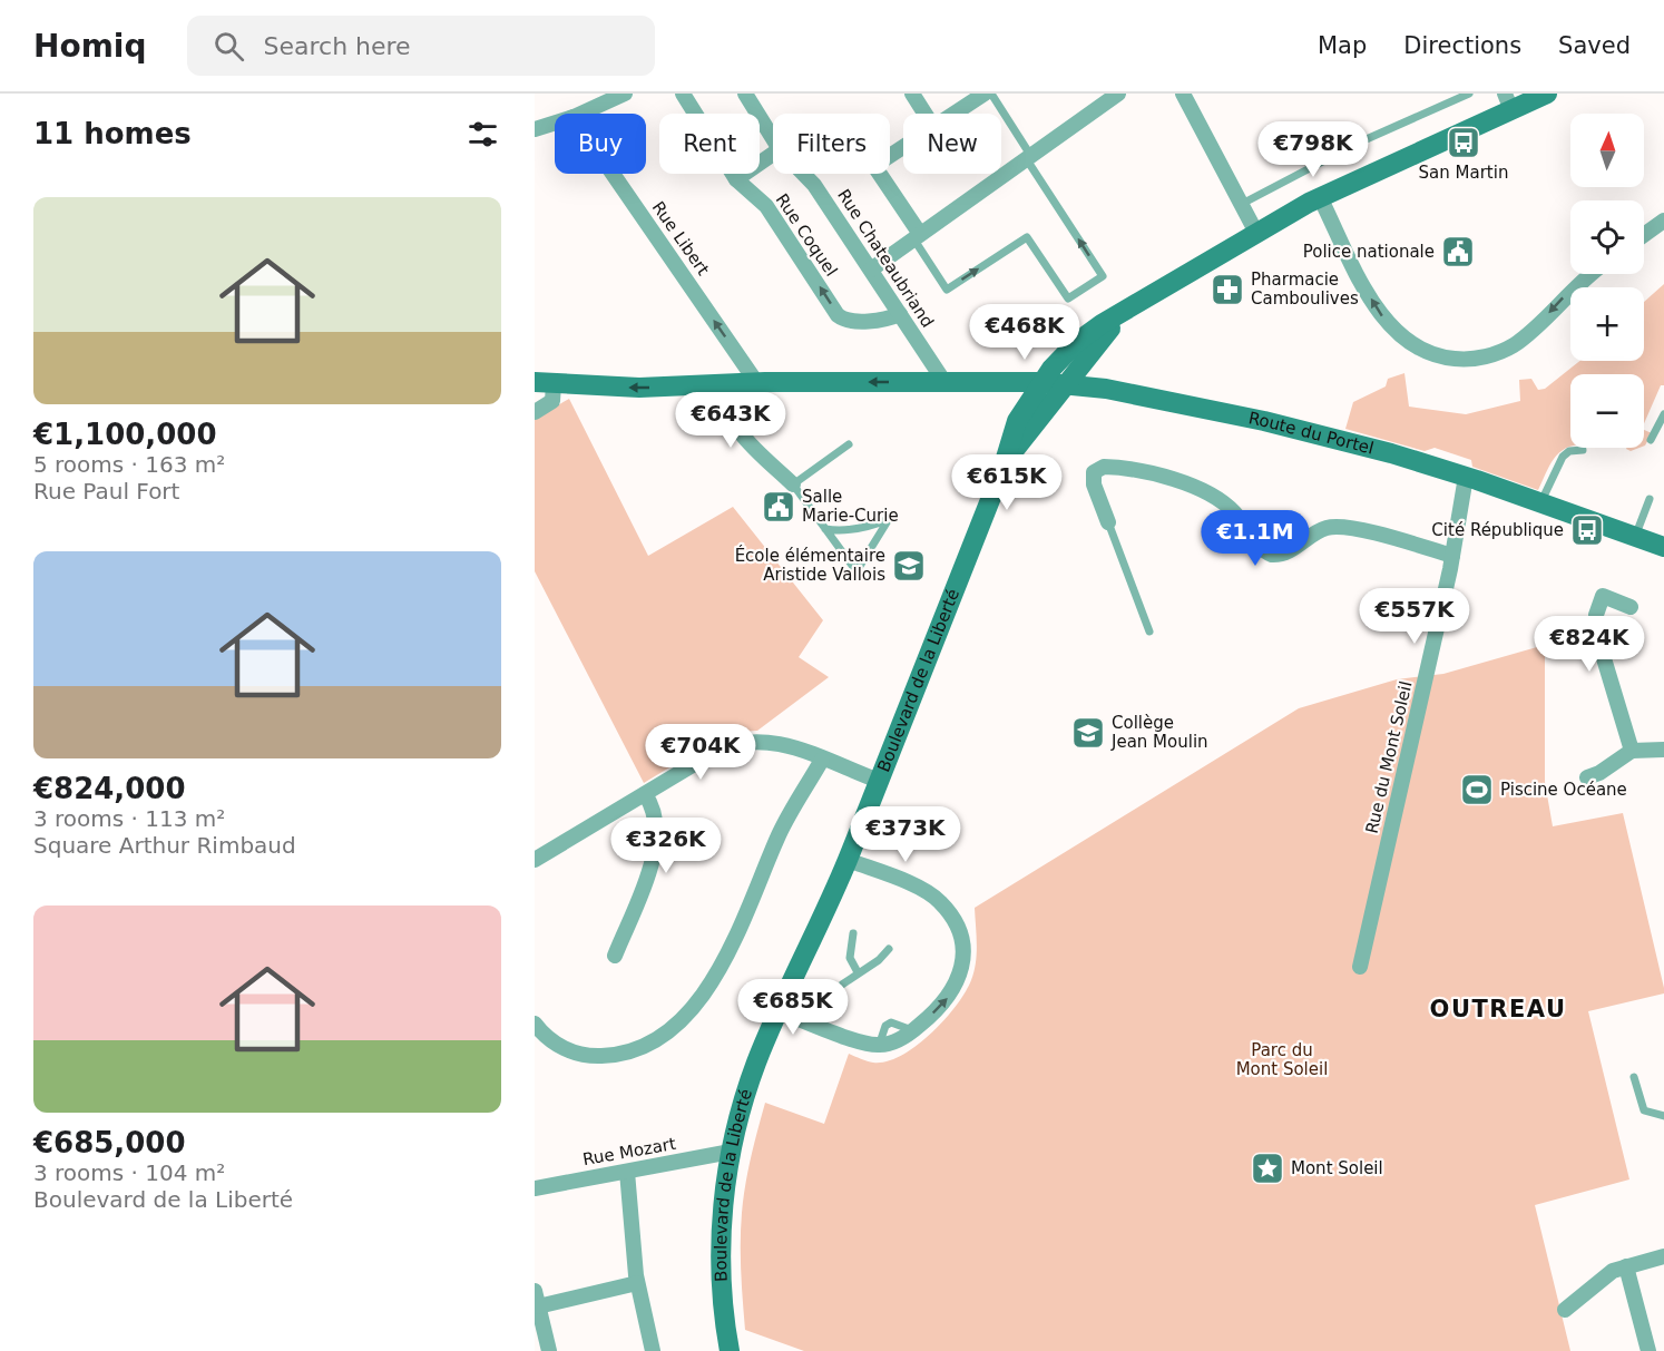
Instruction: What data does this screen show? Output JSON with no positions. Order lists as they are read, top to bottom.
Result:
{
  "streets": {
    "main road": ["Route du Portel", "Boulevard de la Liberté"],
    "street": [
      "Rue Coquel",
      "Rue Libert",
      "Rue Chateaubriand",
      "Rue du Mont Soleil",
      "Rue Mozart"
    ]
  },
  "crossings": [
    ["Rue Coquel", "Rue Chateaubriand"],
    ["Rue Libert", "Route du Portel"],
    ["Rue Chateaubriand", "Route du Portel"],
    ["Route du Portel", "Boulevard de la Liberté"],
    ["Route du Portel", "Rue du Mont Soleil"],
    ["Boulevard de la Liberté", "Rue Mozart"]
  ],
  "one_way": ["Rue Coquel", "Rue Libert"],
  "districts": ["OUTREAU"],
  "parks": ["Parc du Mont Soleil"],
  "places": {
    "bus stop": ["San Martin", "Cité République"],
    "public building": ["Police nationale", "Salle Marie-Curie"],
    "pharmacy": ["Pharmacie Camboulives"],
    "school or university": ["École élémentaire Aristide Vallois", "Collège Jean Moulin"],
    "sports": ["Piscine Océane"],
    "place": ["Mont Soleil"]
  },
  "north": "top",
  "page": {
    "header": "Homiq",
    "search": "Search here",
    "nav": ["Map", "Directions", "Saved"],
    "heading": "11 homes",
    "map_buttons": ["+", "−"],
    "chip": [
      "Buy",
      "Rent",
      "Filters",
      "New"
    ],
    "price": [
      "€798K",
      "€468K",
      "€643K",
      "€615K",
      "€1.1M",
      "€557K",
      "€824K",
      "€704K",
      "€373K",
      "€326K",
      "€685K"
    ],
    "list": [
      {
        "name": "€1,100,000",
        "note": "5 rooms · 163 m² · Rue Paul Fort"
      },
      {
        "name": "€824,000",
        "note": "3 rooms · 113 m² · Square Arthur Rimbaud"
      },
      {
        "name": "€685,000",
        "note": "3 rooms · 104 m² · Boulevard de la Liberté"
      }
    ]
  }
}
